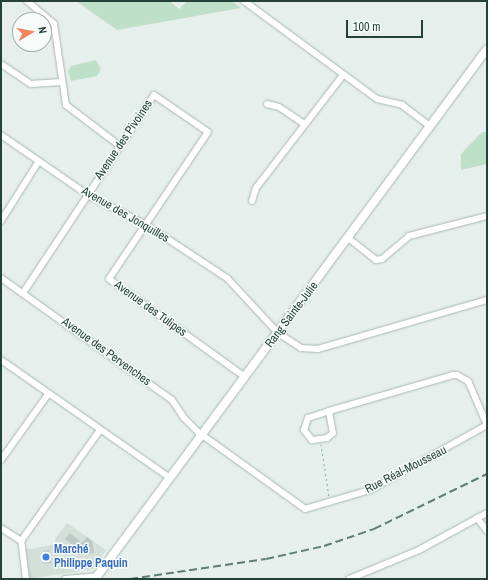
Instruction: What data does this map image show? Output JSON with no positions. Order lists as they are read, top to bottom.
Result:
{
  "streets": {
    "street": [
      "Avenue des Pivoines",
      "Avenue des Jonquilles",
      "Avenue des Tulipes",
      "Rang Sainte-Julie",
      "Avenue des Pervenches",
      "Rue Réal-Mousseau"
    ]
  },
  "crossings": [
    ["Avenue des Pivoines", "Avenue des Jonquilles"],
    ["Avenue des Pivoines", "Avenue des Tulipes"],
    ["Avenue des Pivoines", "Avenue des Pervenches"],
    ["Avenue des Jonquilles", "Avenue des Tulipes"],
    ["Avenue des Jonquilles", "Rang Sainte-Julie"],
    ["Avenue des Tulipes", "Rang Sainte-Julie"],
    ["Rang Sainte-Julie", "Avenue des Pervenches"],
    ["Rang Sainte-Julie", "Rue Réal-Mousseau"],
    ["Avenue des Pervenches", "Rue Réal-Mousseau"]
  ],
  "places": ["Marché Philippe Paquin"],
  "scale_bar": "100 m",
  "north": "right"
}
